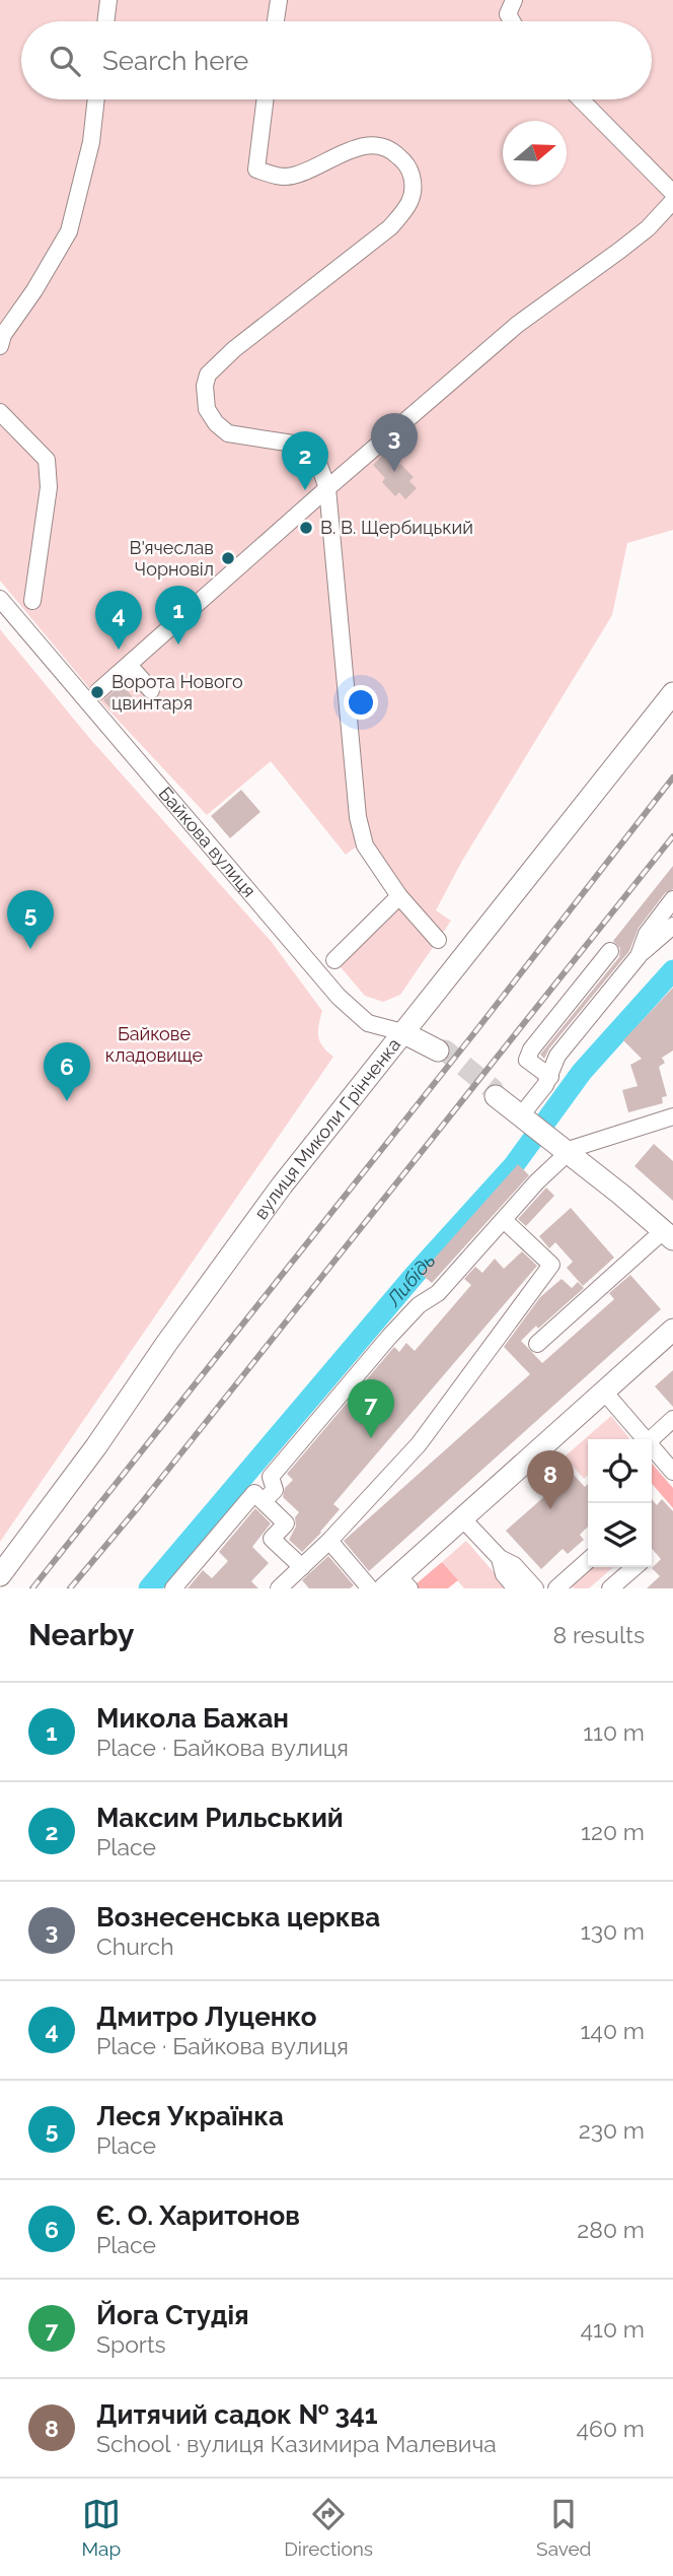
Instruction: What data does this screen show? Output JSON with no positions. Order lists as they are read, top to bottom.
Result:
{
  "streets": {
    "main road": ["Байкова вулиця", "вулиця Миколи Грінченка"]
  },
  "crossings": [
    ["Байкова вулиця", "вулиця Миколи Грінченка"]
  ],
  "water": ["Либідь"],
  "parks": ["Байкове кладовище"],
  "places": ["В. В. Щербицький", "В'ячеслав Чорновіл", "Ворота Нового цвинтаря"],
  "north": "right",
  "page": {
    "search": "Search here",
    "pins": [
      "3",
      "2",
      "1",
      "4",
      "5",
      "6",
      "7",
      "8"
    ],
    "heading": ["Nearby", "8 results"],
    "list": [
      {
        "mark": "1",
        "name": "Микола Бажан",
        "note": "Place · Байкова вулиця",
        "value": "110 m"
      },
      {
        "mark": "2",
        "name": "Максим Рильський",
        "note": "Place",
        "value": "120 m"
      },
      {
        "mark": "3",
        "name": "Вознесенська церква",
        "note": "Church",
        "value": "130 m"
      },
      {
        "mark": "4",
        "name": "Дмитро Луценко",
        "note": "Place · Байкова вулиця",
        "value": "140 m"
      },
      {
        "mark": "5",
        "name": "Леся Українка",
        "note": "Place",
        "value": "230 m"
      },
      {
        "mark": "6",
        "name": "Є. О. Харитонов",
        "note": "Place",
        "value": "280 m"
      },
      {
        "mark": "7",
        "name": "Йога Студія",
        "note": "Sports",
        "value": "410 m"
      },
      {
        "mark": "8",
        "name": "Дитячий садок № 341",
        "note": "School · вулиця Казимира Малевича",
        "value": "460 m"
      }
    ],
    "nav": ["Map", "Directions", "Saved"]
  }
}
